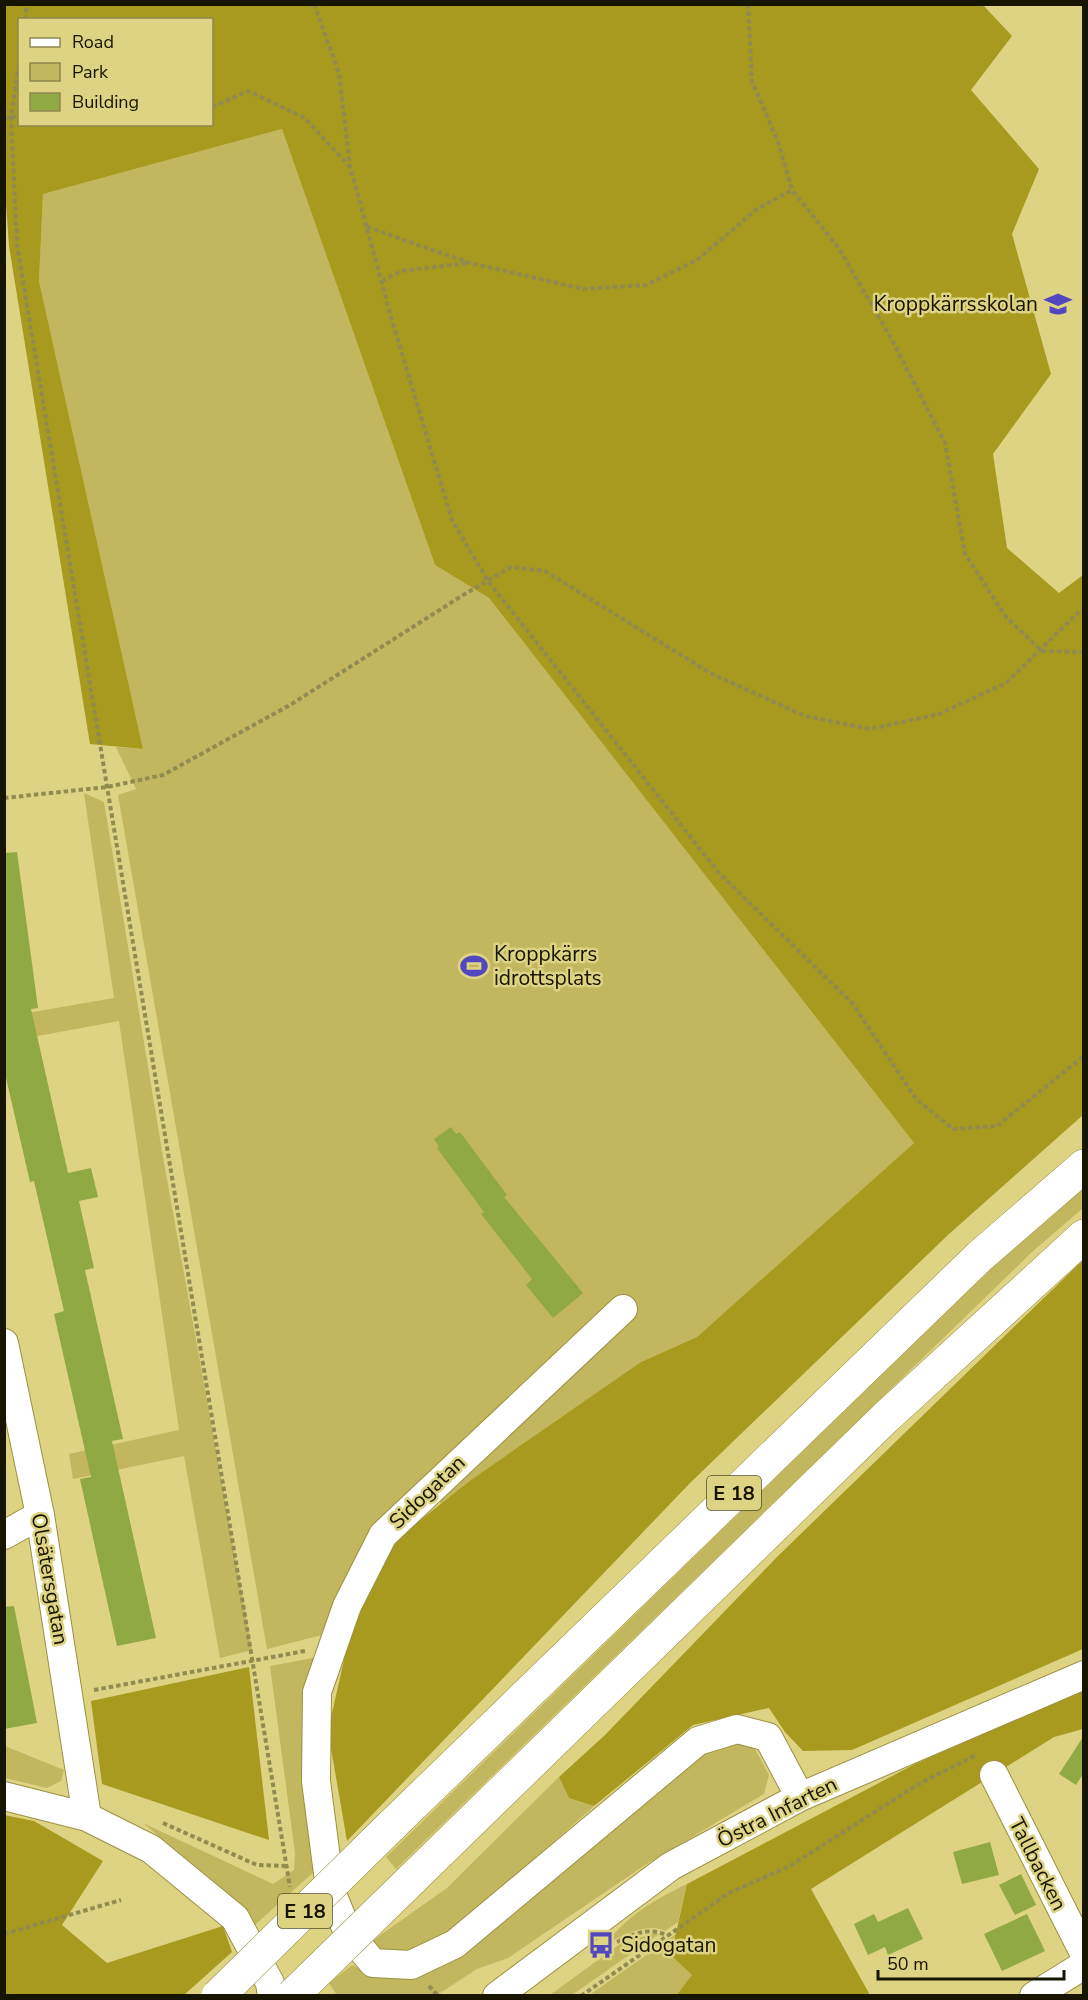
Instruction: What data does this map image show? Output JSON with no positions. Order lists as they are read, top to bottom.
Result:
{
  "streets": {
    "highway": ["E 18"],
    "street": [
      "Sidogatan",
      "Olsätersgatan",
      "Östra Infarten",
      "Tallbacken"
    ]
  },
  "crossings": [
    ["Sidogatan", "Östra Infarten"]
  ],
  "places": {
    "school or university": ["Kroppkärrsskolan"],
    "sports": ["Kroppkärrs idrottsplats"],
    "bus stop": ["Sidogatan"]
  },
  "legend": ["Road", "Park", "Building"],
  "scale_bar": "50 m"
}
